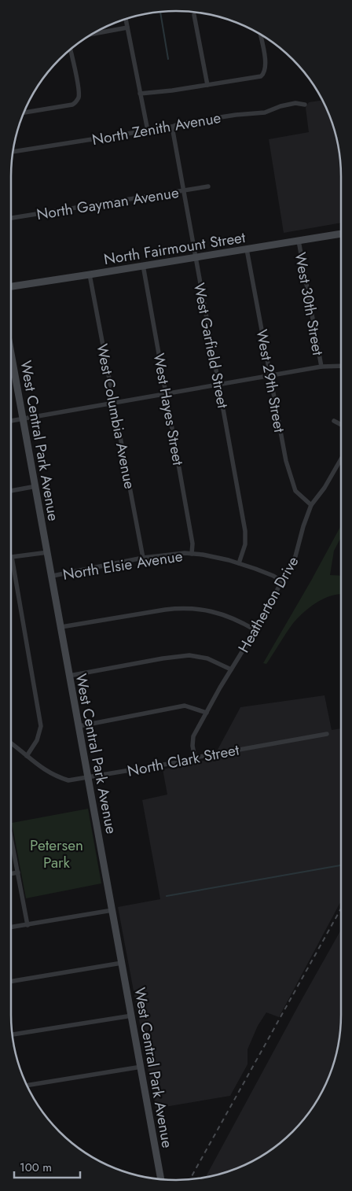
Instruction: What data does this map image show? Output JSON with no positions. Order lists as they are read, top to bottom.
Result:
{
  "streets": {
    "street": [
      "North Zenith Avenue",
      "North Gayman Avenue",
      "North Fairmount Street",
      "West 30th Street",
      "West Garfield Street",
      "West 29th Street",
      "West Hayes Street",
      "West Columbia Avenue",
      "West Central Park Avenue",
      "North Elsie Avenue",
      "Heatherton Drive",
      "North Clark Street"
    ]
  },
  "crossings": [
    ["North Zenith Avenue", "West Garfield Street"],
    ["North Gayman Avenue", "West Garfield Street"],
    ["North Fairmount Street", "West 30th Street"],
    ["North Fairmount Street", "West Garfield Street"],
    ["North Fairmount Street", "West 29th Street"],
    ["North Fairmount Street", "West Hayes Street"],
    ["North Fairmount Street", "West Columbia Avenue"],
    ["West Garfield Street", "North Elsie Avenue"],
    ["West 29th Street", "Heatherton Drive"],
    ["West Hayes Street", "North Elsie Avenue"],
    ["West Columbia Avenue", "North Elsie Avenue"],
    ["West Central Park Avenue", "North Elsie Avenue"],
    ["West Central Park Avenue", "North Clark Street"],
    ["North Elsie Avenue", "Heatherton Drive"],
    ["Heatherton Drive", "North Clark Street"]
  ],
  "parks": ["Petersen Park"],
  "scale_bar": "100 m"
}
